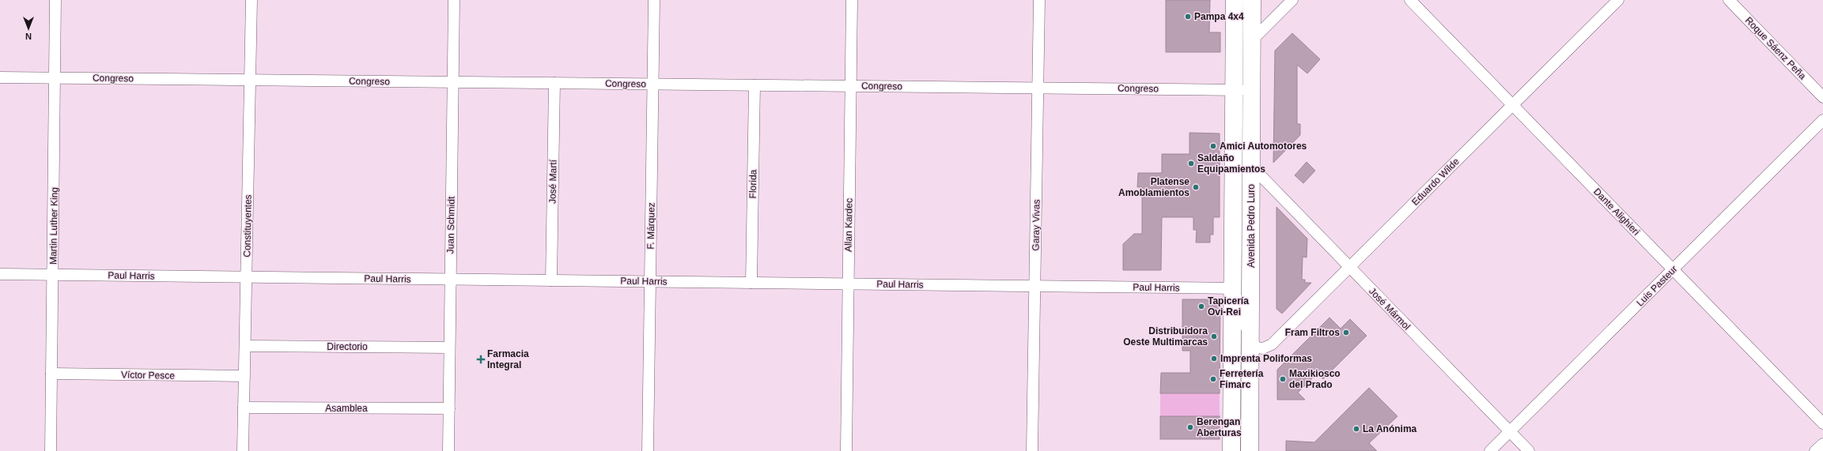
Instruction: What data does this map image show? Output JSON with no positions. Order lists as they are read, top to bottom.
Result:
{
  "streets": {
    "main road": ["Avenida Pedro Luro"],
    "street": [
      "Roque Sáenz Peña",
      "Congreso",
      "José Martí",
      "Eduardo Wilde",
      "Florida",
      "Dante Alighieri",
      "Juan Schmidt",
      "Allan Kardec",
      "Garay Vivas",
      "Martin Luther King",
      "Constituyentes",
      "F. Márquez",
      "Paul Harris",
      "Luis Pasteur",
      "José Mármol",
      "Directorio",
      "Víctor Pesce",
      "Asamblea"
    ]
  },
  "crossings": [
    ["Congreso", "José Martí"],
    ["Congreso", "Florida"],
    ["Congreso", "Juan Schmidt"],
    ["Congreso", "Allan Kardec"],
    ["Congreso", "Garay Vivas"],
    ["Congreso", "Martin Luther King"],
    ["Congreso", "Constituyentes"],
    ["Congreso", "F. Márquez"],
    ["Congreso", "Avenida Pedro Luro"],
    ["José Martí", "Paul Harris"],
    ["Eduardo Wilde", "Dante Alighieri"],
    ["Eduardo Wilde", "Avenida Pedro Luro"],
    ["Eduardo Wilde", "José Mármol"],
    ["Florida", "Paul Harris"],
    ["Dante Alighieri", "Luis Pasteur"],
    ["Juan Schmidt", "Paul Harris"],
    ["Juan Schmidt", "Directorio"],
    ["Juan Schmidt", "Asamblea"],
    ["Allan Kardec", "Paul Harris"],
    ["Garay Vivas", "Paul Harris"],
    ["Martin Luther King", "Paul Harris"],
    ["Martin Luther King", "Víctor Pesce"],
    ["Constituyentes", "Paul Harris"],
    ["Constituyentes", "Directorio"],
    ["Constituyentes", "Víctor Pesce"],
    ["Constituyentes", "Asamblea"],
    ["F. Márquez", "Paul Harris"],
    ["Avenida Pedro Luro", "Paul Harris"],
    ["Avenida Pedro Luro", "José Mármol"],
    ["Luis Pasteur", "José Mármol"]
  ],
  "places": {
    "other": [
      "Pampa 4x4",
      "Amici Automotores",
      "Saldaño Equipamientos",
      "Platense Amoblamientos",
      "Tapicería Ovi-Rei",
      "Fram Filtros",
      "Distribuidora Oeste Multimarcas",
      "Imprenta Poliformas",
      "Ferretería Fimarc",
      "Maxikiosco del Prado",
      "Berengan Aberturas",
      "La Anónima"
    ],
    "health": ["Farmacia Integral"]
  },
  "north": "bottom"
}
